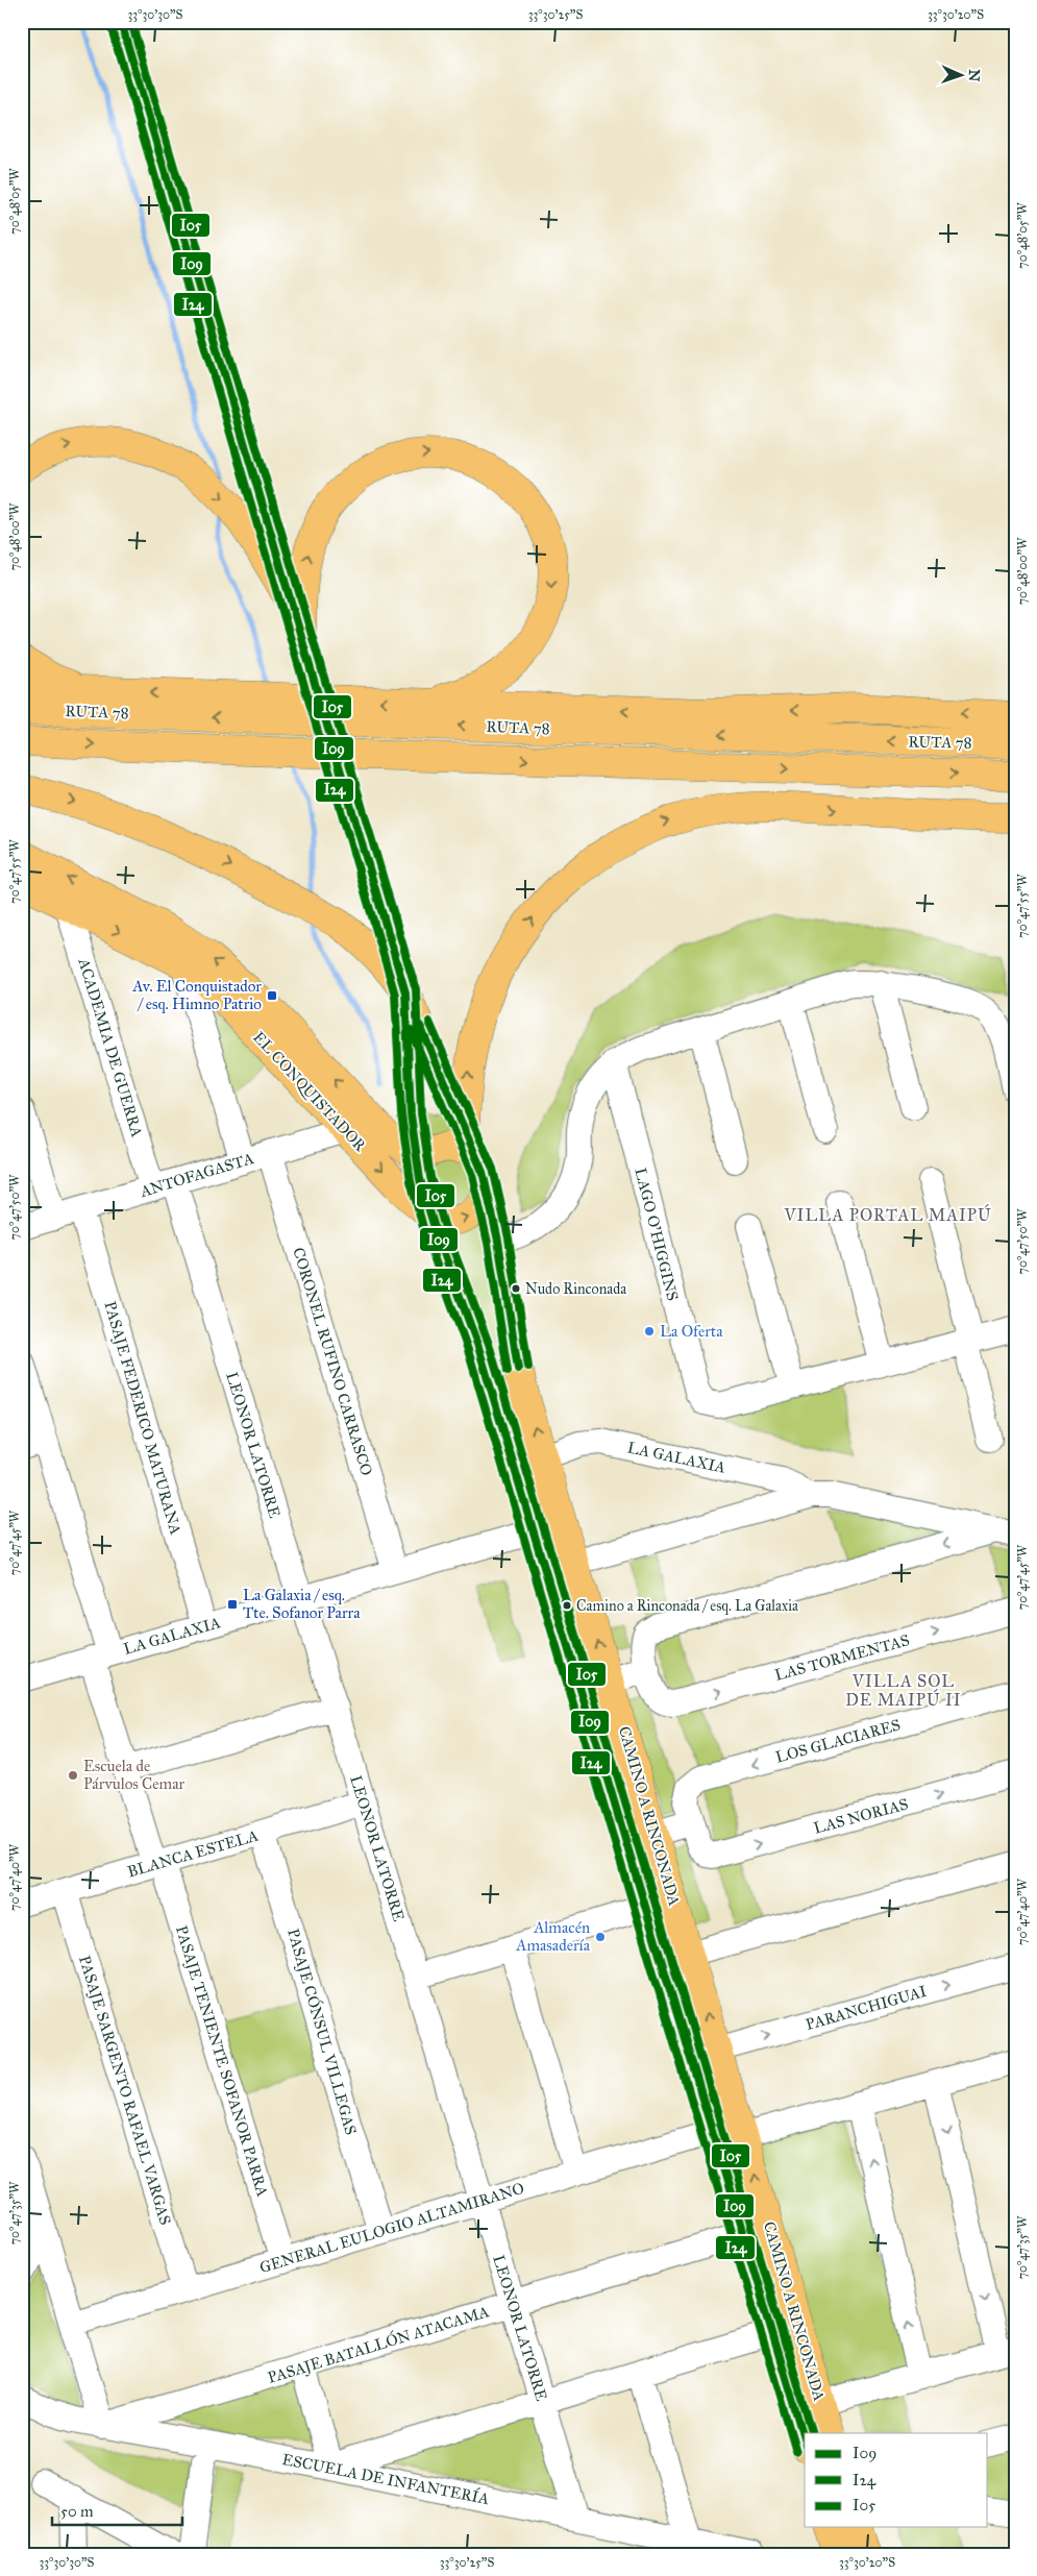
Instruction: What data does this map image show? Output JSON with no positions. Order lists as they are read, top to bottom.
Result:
{
  "streets": {
    "main road": ["RUTA 78", "EL CONQUISTADOR", "CAMINO A RINCONADA"],
    "street": [
      "ACADEMIA DE GUERRA",
      "ANTOFAGASTA",
      "LAGO O'HIGGINS",
      "CORONEL RUFINO CARRASCO",
      "PASAJE FEDERICO MATURANA",
      "LEONOR LATORRE",
      "LA GALAXIA",
      "LAS TORMENTAS",
      "LOS GLACIARES",
      "LAS NORIAS",
      "BLANCA ESTELA",
      "PARANCHIGUAI",
      "PASAJE CÓNSUL VILLEGAS",
      "PASAJE TENIENTE SOFANOR PARRA",
      "PASAJE SARGENTO RAFAEL VARGAS",
      "GENERAL EULOGIO ALTAMIRANO",
      "PASAJE BATALLÓN ATACAMA",
      "ESCUELA DE INFANTERÍA"
    ]
  },
  "crossings": [
    ["ACADEMIA DE GUERRA", "EL CONQUISTADOR"],
    ["ACADEMIA DE GUERRA", "ANTOFAGASTA"],
    ["ACADEMIA DE GUERRA", "LEONOR LATORRE"],
    ["EL CONQUISTADOR", "ANTOFAGASTA"],
    ["EL CONQUISTADOR", "CAMINO A RINCONADA"],
    ["ANTOFAGASTA", "CORONEL RUFINO CARRASCO"],
    ["ANTOFAGASTA", "PASAJE FEDERICO MATURANA"],
    ["ANTOFAGASTA", "LEONOR LATORRE"],
    ["CORONEL RUFINO CARRASCO", "LA GALAXIA"],
    ["PASAJE FEDERICO MATURANA", "LA GALAXIA"],
    ["LEONOR LATORRE", "LA GALAXIA"],
    ["LEONOR LATORRE", "BLANCA ESTELA"],
    ["LEONOR LATORRE", "GENERAL EULOGIO ALTAMIRANO"],
    ["LEONOR LATORRE", "PASAJE BATALLÓN ATACAMA"],
    ["LEONOR LATORRE", "ESCUELA DE INFANTERÍA"],
    ["LA GALAXIA", "CAMINO A RINCONADA"],
    ["LA GALAXIA", "PASAJE TENIENTE SOFANOR PARRA"],
    ["LOS GLACIARES", "LAS NORIAS"],
    ["CAMINO A RINCONADA", "PARANCHIGUAI"],
    ["CAMINO A RINCONADA", "GENERAL EULOGIO ALTAMIRANO"],
    ["CAMINO A RINCONADA", "PASAJE BATALLÓN ATACAMA"],
    ["BLANCA ESTELA", "PASAJE CÓNSUL VILLEGAS"],
    ["BLANCA ESTELA", "PASAJE TENIENTE SOFANOR PARRA"],
    ["BLANCA ESTELA", "PASAJE SARGENTO RAFAEL VARGAS"],
    ["PASAJE CÓNSUL VILLEGAS", "GENERAL EULOGIO ALTAMIRANO"],
    ["PASAJE TENIENTE SOFANOR PARRA", "GENERAL EULOGIO ALTAMIRANO"],
    ["PASAJE SARGENTO RAFAEL VARGAS", "GENERAL EULOGIO ALTAMIRANO"],
    ["PASAJE BATALLÓN ATACAMA", "ESCUELA DE INFANTERÍA"]
  ],
  "districts": ["VILLA PORTAL MAIPÚ", "VILLA SOL DE MAIPÚ II"],
  "places": {
    "transit": ["Av. El Conquistador / esq. Himno Patrio", "La Galaxia / esq. Tte. Sofanor Parra"],
    "other": [
      "Nudo Rinconada",
      "La Oferta",
      "Camino a Rinconada / esq. La Galaxia",
      "Escuela de Párvulos Cemar",
      "Almacén Amasadería"
    ]
  },
  "lines": ["transit line I09", "transit line I05", "transit line I24"],
  "legend": ["I09", "I24", "I05"],
  "scale_bar": "50 m",
  "north": "right",
  "coordinates": [
    "33°30'30\"S",
    "33°30'25\"S",
    "33°30'20\"S",
    "70°48'05\"W",
    "70°48'00\"W",
    "70°47'55\"W",
    "70°47'50\"W",
    "70°47'45\"W",
    "70°47'40\"W",
    "70°47'35\"W"
  ]
}
